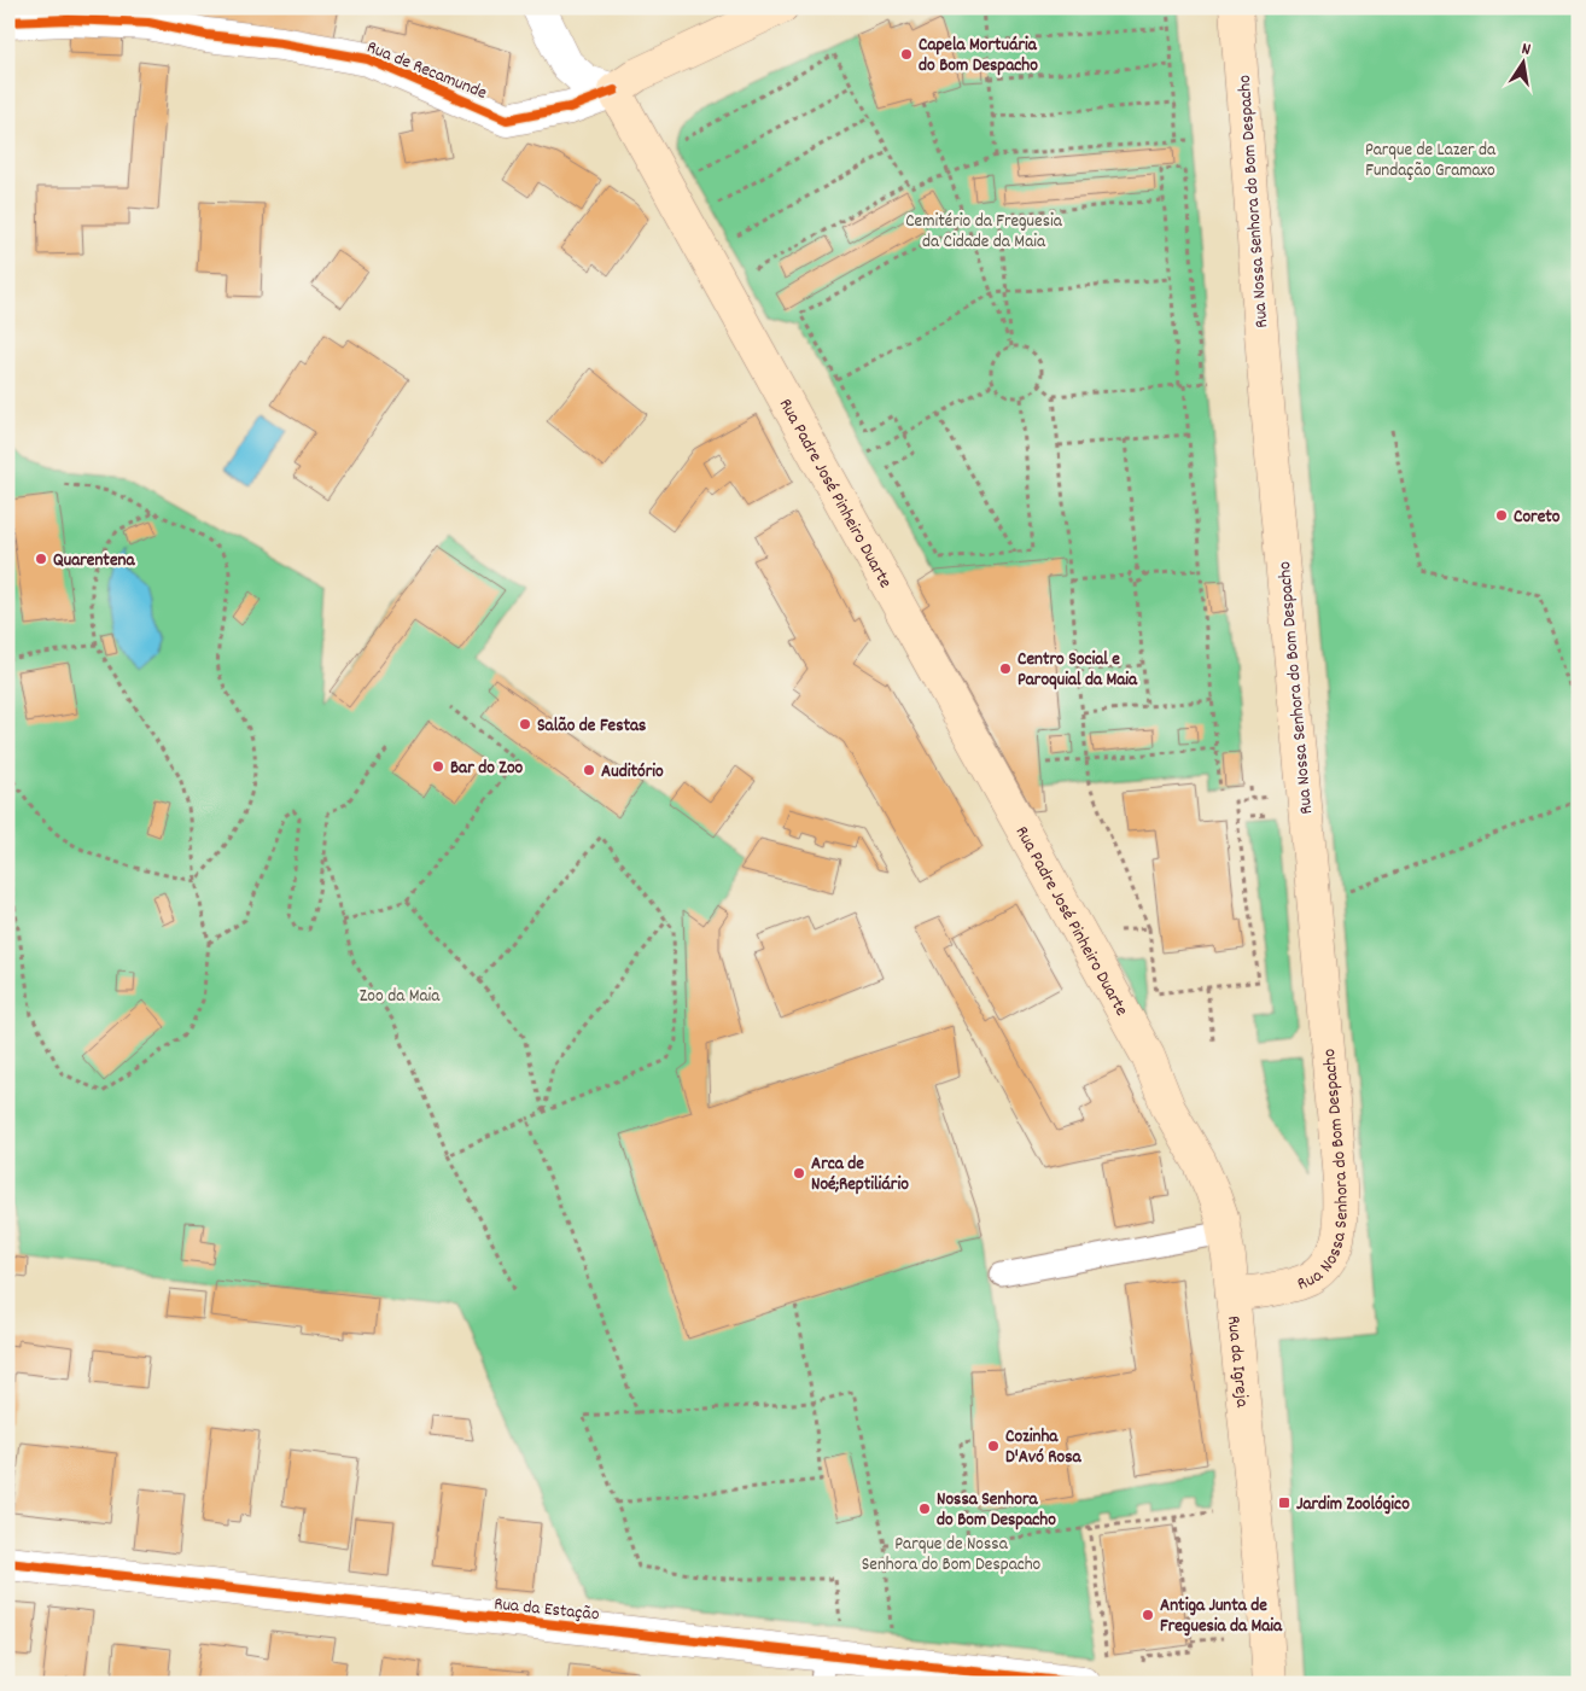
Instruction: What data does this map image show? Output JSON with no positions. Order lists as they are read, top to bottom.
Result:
{
  "streets": {
    "main road": ["Rua Nossa Senhora do Bom Despacho", "Rua Padre José Pinheiro Duarte", "Rua da Igreja"],
    "street": ["Rua de Recamunde", "Rua da Estação"]
  },
  "crossings": [
    ["Rua de Recamunde", "Rua Padre José Pinheiro Duarte"],
    ["Rua Nossa Senhora do Bom Despacho", "Rua da Igreja"],
    ["Rua Padre José Pinheiro Duarte", "Rua da Igreja"]
  ],
  "parks": [
    "Parque de Lazer da Fundação Gramaxo",
    "Cemitério da Freguesia da Cidade da Maia",
    "Zoo da Maia",
    "Parque de Nossa Senhora do Bom Despacho"
  ],
  "places": {
    "other": [
      "Capela Mortuária do Bom Despacho",
      "Coreto",
      "Quarentena",
      "Centro Social e Paroquial da Maia",
      "Salão de Festas",
      "Bar do Zoo",
      "Auditório",
      "Arca de Noé;Reptiliário",
      "Cozinha D'Avó Rosa",
      "Nossa Senhora do Bom Despacho",
      "Antiga Junta de Freguesia da Maia"
    ],
    "transit": ["Jardim Zoológico"]
  },
  "north": "top"
}
